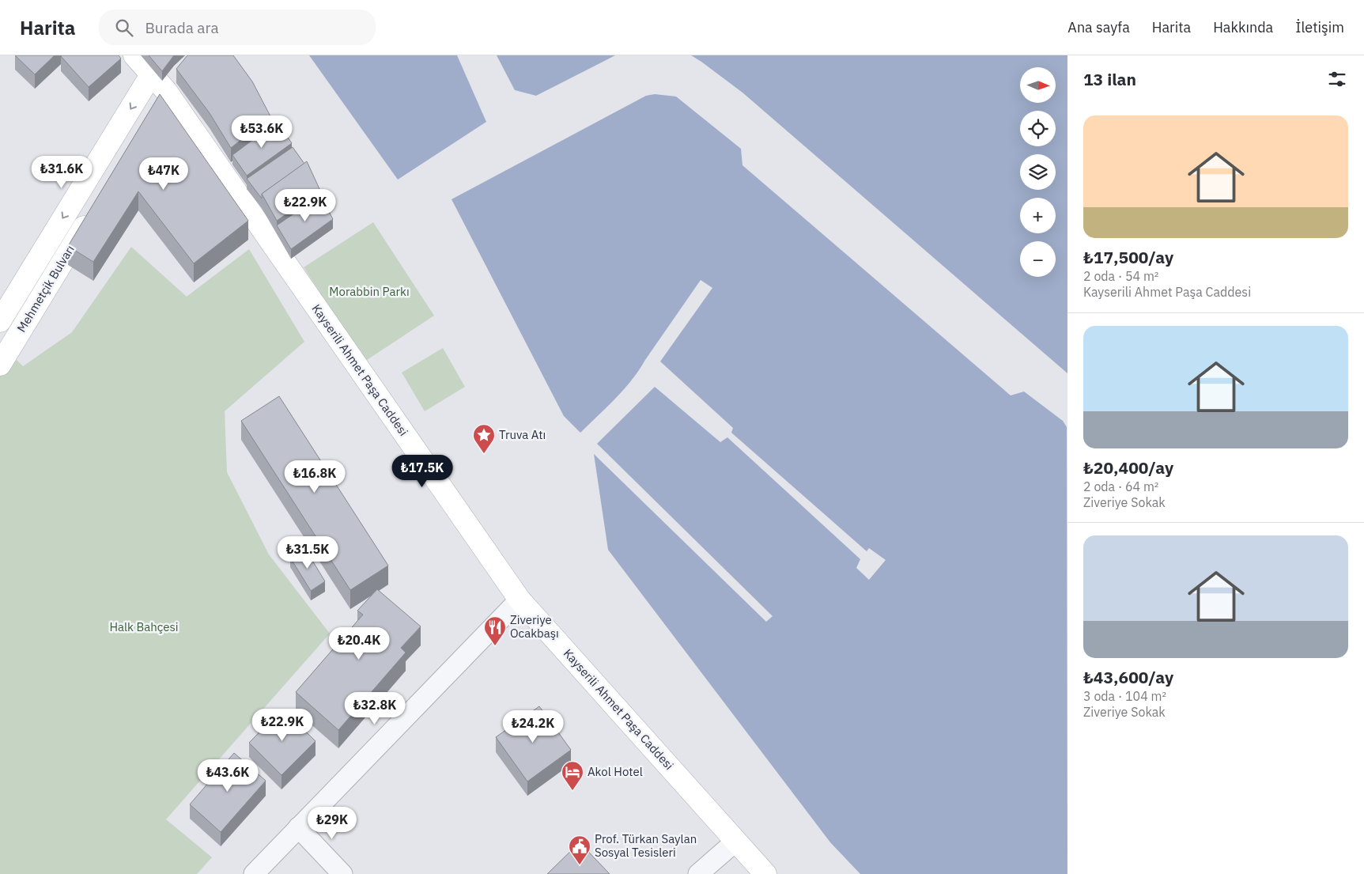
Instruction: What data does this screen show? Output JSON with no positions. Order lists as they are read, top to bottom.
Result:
{
  "streets": {
    "main road": ["Mehmetçik Bulvarı", "Kayserili Ahmet Paşa Caddesi"]
  },
  "crossings": [
    ["Mehmetçik Bulvarı", "Kayserili Ahmet Paşa Caddesi"]
  ],
  "parks": ["Morabbin Parkı", "Halk Bahçesi"],
  "places": {
    "place": ["Truva Atı"],
    "restaurant": ["Ziveriye Ocakbaşı"],
    "hotel": ["Akol Hotel"],
    "public building": ["Prof. Türkan Saylan Sosyal Tesisleri"]
  },
  "north": "right",
  "page": {
    "header": "Harita",
    "search": "Burada ara",
    "nav": [
      "Ana sayfa",
      "Harita",
      "Hakkında",
      "İletişim"
    ],
    "heading": "13 ilan",
    "map_buttons": ["+", "−"],
    "list": [
      {
        "name": "₺17,500/ay",
        "note": "2 oda · 54 m² · Kayserili Ahmet Paşa Caddesi"
      },
      {
        "name": "₺20,400/ay",
        "note": "2 oda · 64 m² · Ziveriye Sokak"
      },
      {
        "name": "₺43,600/ay",
        "note": "3 oda · 104 m² · Ziveriye Sokak"
      }
    ],
    "price": [
      "₺53.6K",
      "₺31.6K",
      "₺47K",
      "₺22.9K",
      "₺17.5K",
      "₺16.8K",
      "₺31.5K",
      "₺20.4K",
      "₺32.8K",
      "₺22.9K",
      "₺24.2K",
      "₺43.6K",
      "₺29K"
    ]
  }
}
